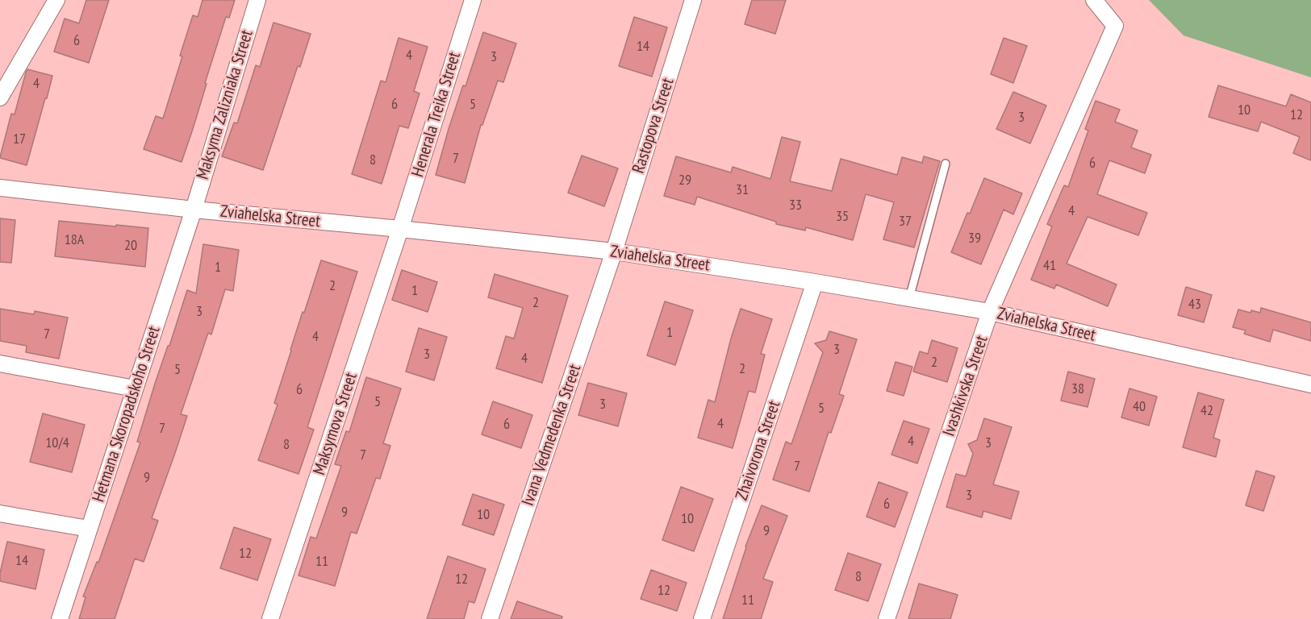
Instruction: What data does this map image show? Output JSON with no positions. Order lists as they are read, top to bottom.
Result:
{
  "streets": {
    "street": [
      "Maksyma Zalizniaka Street",
      "Henerala Treika Street",
      "Rastopova Street",
      "Zviahelska Street",
      "Ivashkivska Street",
      "Hetmana Skoropadskoho Street",
      "Maksymova Street",
      "Ivana Vedmedenka Street",
      "Zhaivorona Street"
    ]
  },
  "crossings": [
    ["Maksyma Zalizniaka Street", "Zviahelska Street"],
    ["Maksyma Zalizniaka Street", "Hetmana Skoropadskoho Street"],
    ["Henerala Treika Street", "Zviahelska Street"],
    ["Henerala Treika Street", "Maksymova Street"],
    ["Rastopova Street", "Zviahelska Street"],
    ["Rastopova Street", "Ivana Vedmedenka Street"],
    ["Zviahelska Street", "Ivashkivska Street"],
    ["Zviahelska Street", "Hetmana Skoropadskoho Street"],
    ["Zviahelska Street", "Maksymova Street"],
    ["Zviahelska Street", "Ivana Vedmedenka Street"],
    ["Zviahelska Street", "Zhaivorona Street"]
  ],
  "house_numbers": [
    "6",
    "14",
    "4",
    "3",
    "4",
    "6",
    "5",
    "10",
    "12",
    "3",
    "17",
    "7",
    "8",
    "6",
    "29",
    "31",
    "33",
    "4",
    "35",
    "37",
    "39",
    "18А",
    "20",
    "41",
    "1",
    "2",
    "1",
    "2",
    "43",
    "3",
    "1",
    "7",
    "4",
    "3",
    "3",
    "4",
    "2",
    "2",
    "5",
    "38",
    "6",
    "5",
    "3",
    "40",
    "5",
    "42",
    "4",
    "6",
    "7",
    "4",
    "10/4",
    "3",
    "8",
    "7",
    "7",
    "9",
    "3",
    "6",
    "9",
    "10",
    "10",
    "9",
    "12",
    "14",
    "11",
    "8",
    "12",
    "12",
    "11"
  ]
}
